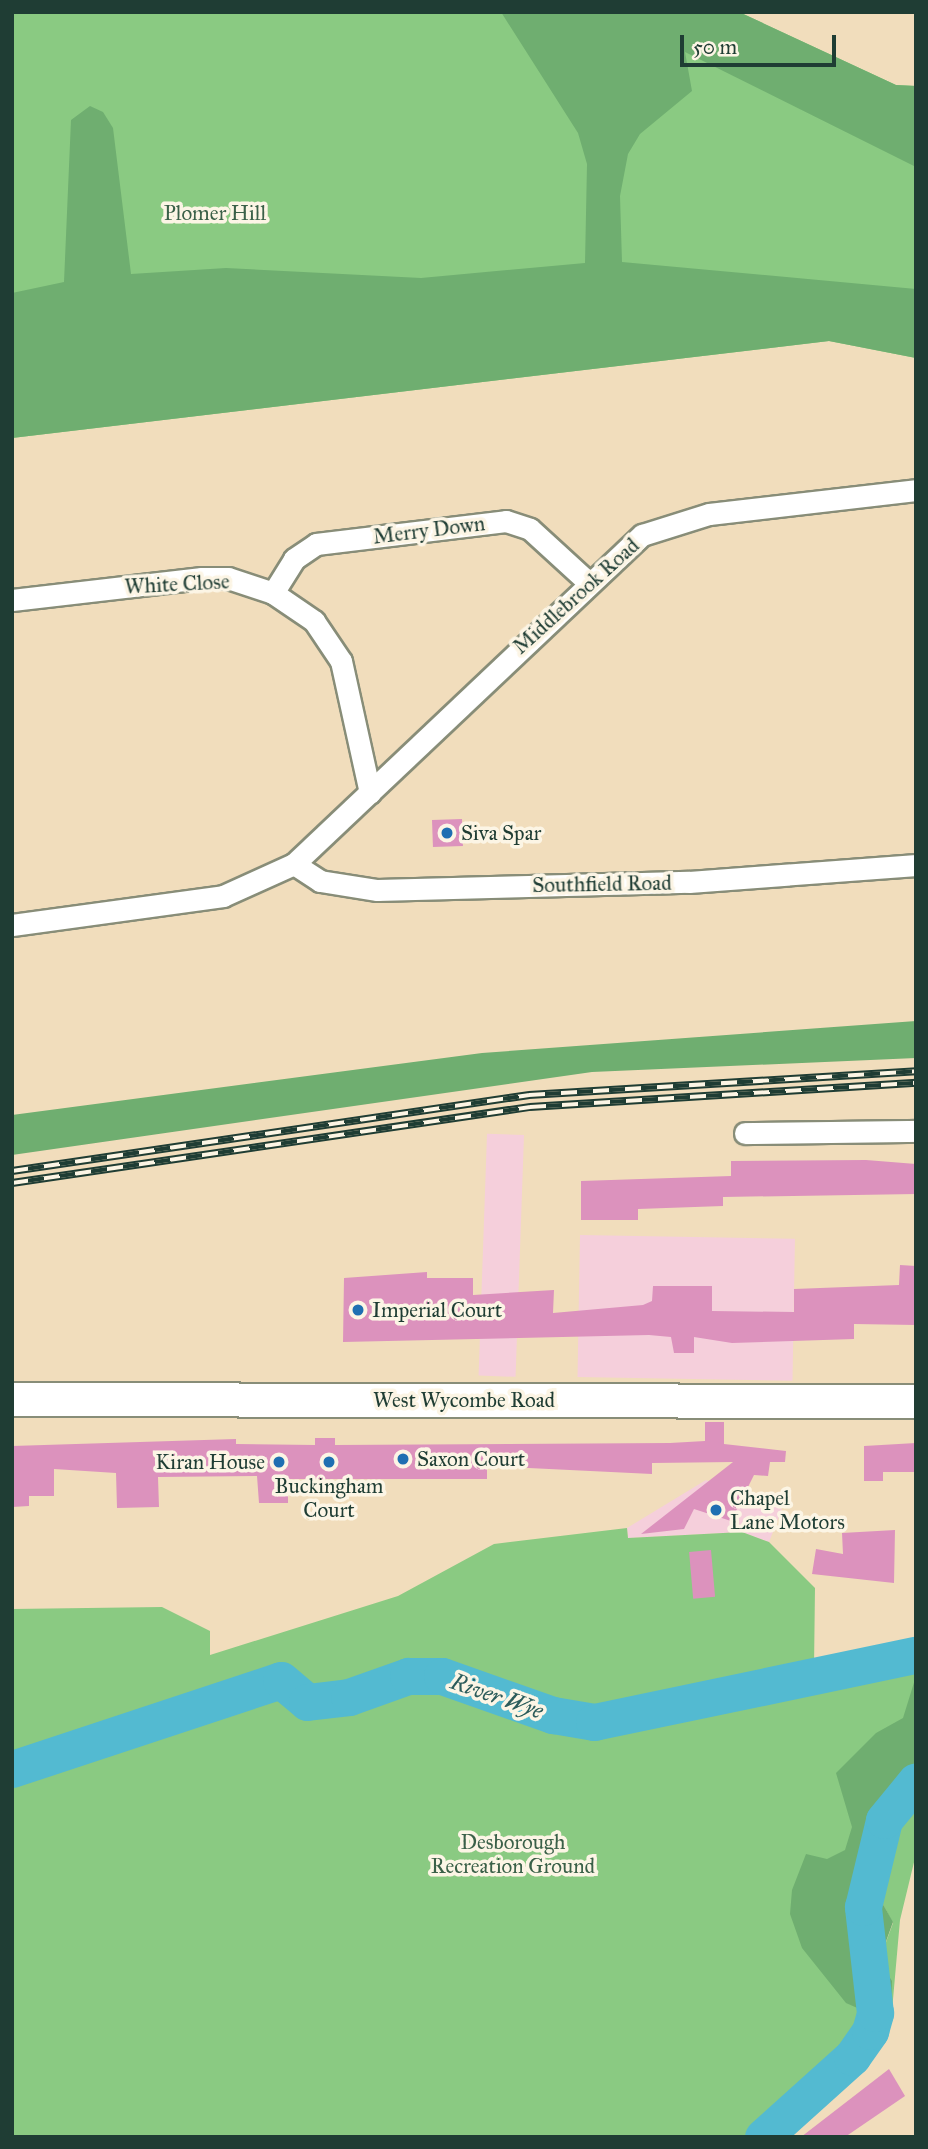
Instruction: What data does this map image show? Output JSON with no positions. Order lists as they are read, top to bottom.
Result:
{
  "streets": {
    "main road": ["West Wycombe Road"],
    "street": [
      "Merry Down",
      "White Close",
      "Middlebrook Road",
      "Southfield Road"
    ]
  },
  "crossings": [
    ["Merry Down", "White Close"],
    ["Merry Down", "Middlebrook Road"],
    ["White Close", "Middlebrook Road"]
  ],
  "water": ["River Wye"],
  "parks": ["Plomer Hill", "Desborough Recreation Ground"],
  "places": [
    "Siva Spar",
    "Imperial Court",
    "Saxon Court",
    "Kiran House",
    "Buckingham Court",
    "Chapel Lane Motors"
  ],
  "scale_bar": "50 m"
}
